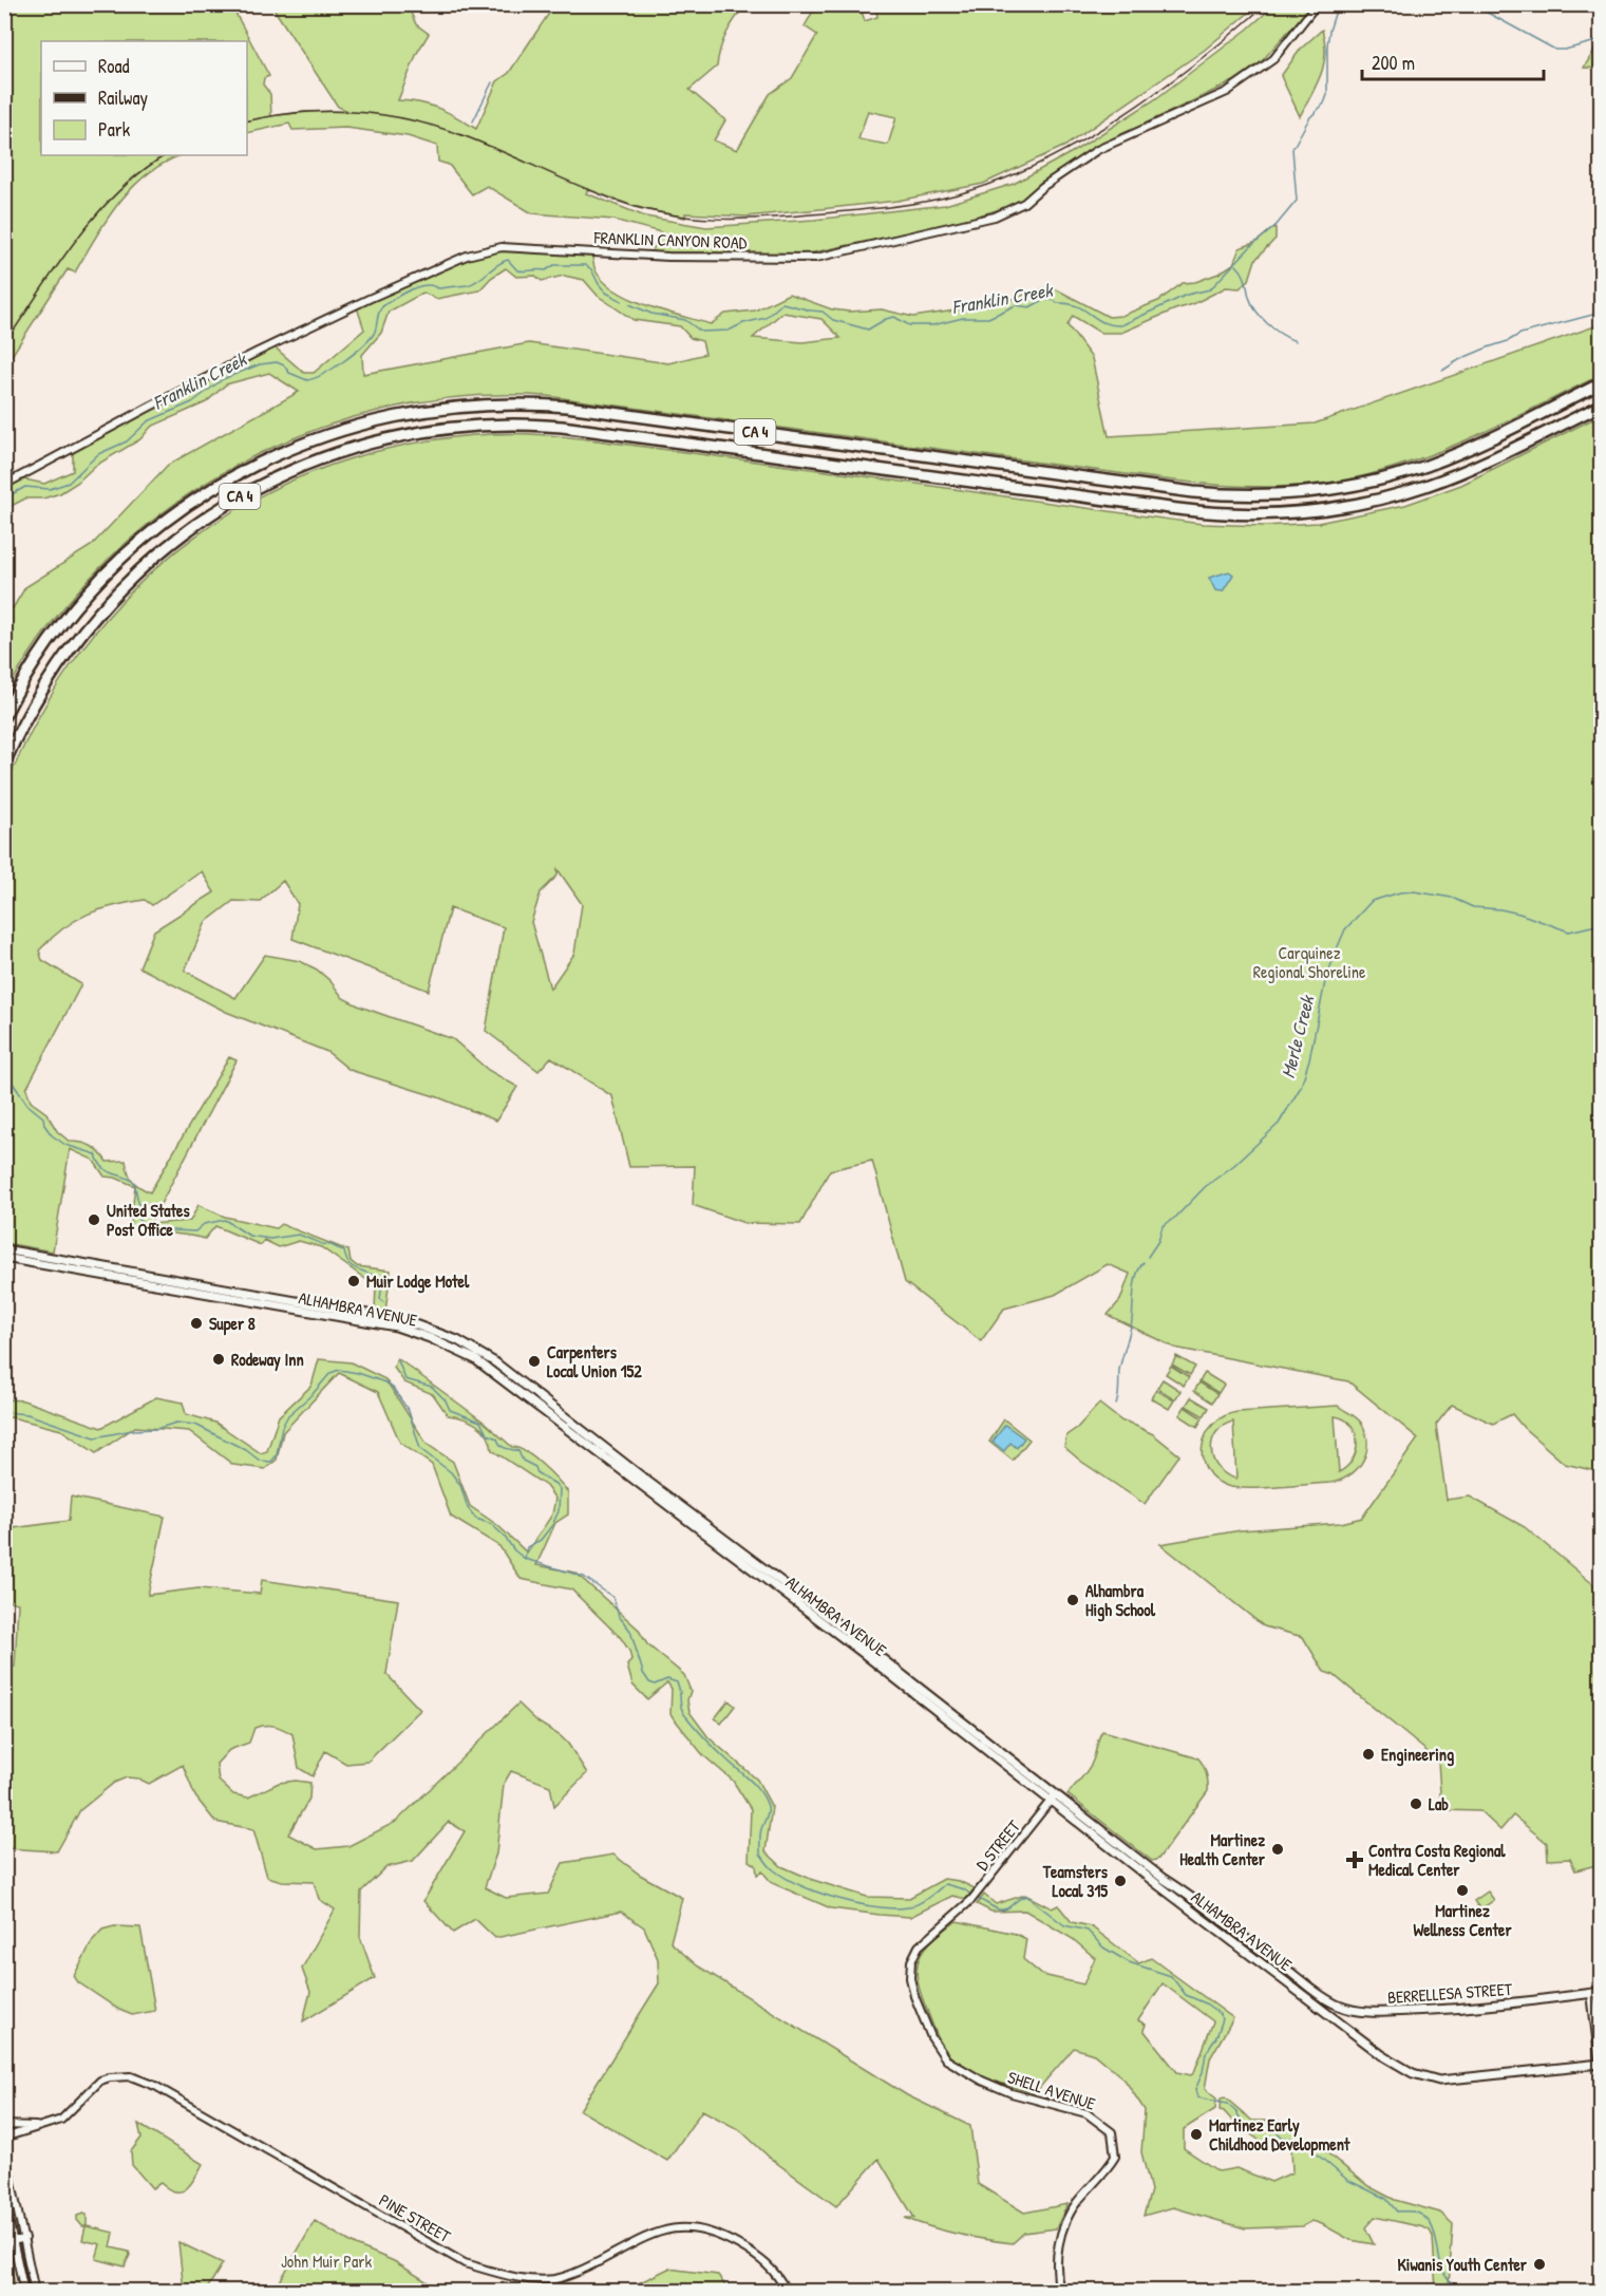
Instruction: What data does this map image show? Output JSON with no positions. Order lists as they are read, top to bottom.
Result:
{
  "streets": {
    "highway": ["CA 4"],
    "main road": ["ALHAMBRA AVENUE", "BERRELLESA STREET"],
    "street": [
      "FRANKLIN CANYON ROAD",
      "D STREET",
      "SHELL AVENUE",
      "PINE STREET"
    ]
  },
  "crossings": [
    ["ALHAMBRA AVENUE", "D STREET"],
    ["ALHAMBRA AVENUE", "BERRELLESA STREET"],
    ["D STREET", "SHELL AVENUE"]
  ],
  "water": ["Franklin Creek", "Merle Creek"],
  "parks": ["Carquinez Regional Shoreline", "John Muir Park"],
  "places": {
    "other": [
      "United States Post Office",
      "Muir Lodge Motel",
      "Super 8",
      "Rodeway Inn",
      "Carpenters Local Union 152",
      "Alhambra High School",
      "Engineering",
      "Lab",
      "Martinez Health Center",
      "Teamsters Local 315",
      "Martinez Wellness Center",
      "Martinez Early Childhood Development",
      "Kiwanis Youth Center"
    ],
    "health": ["Contra Costa Regional Medical Center"]
  },
  "legend": ["Road", "Railway", "Park"],
  "scale_bar": "200 m"
}
